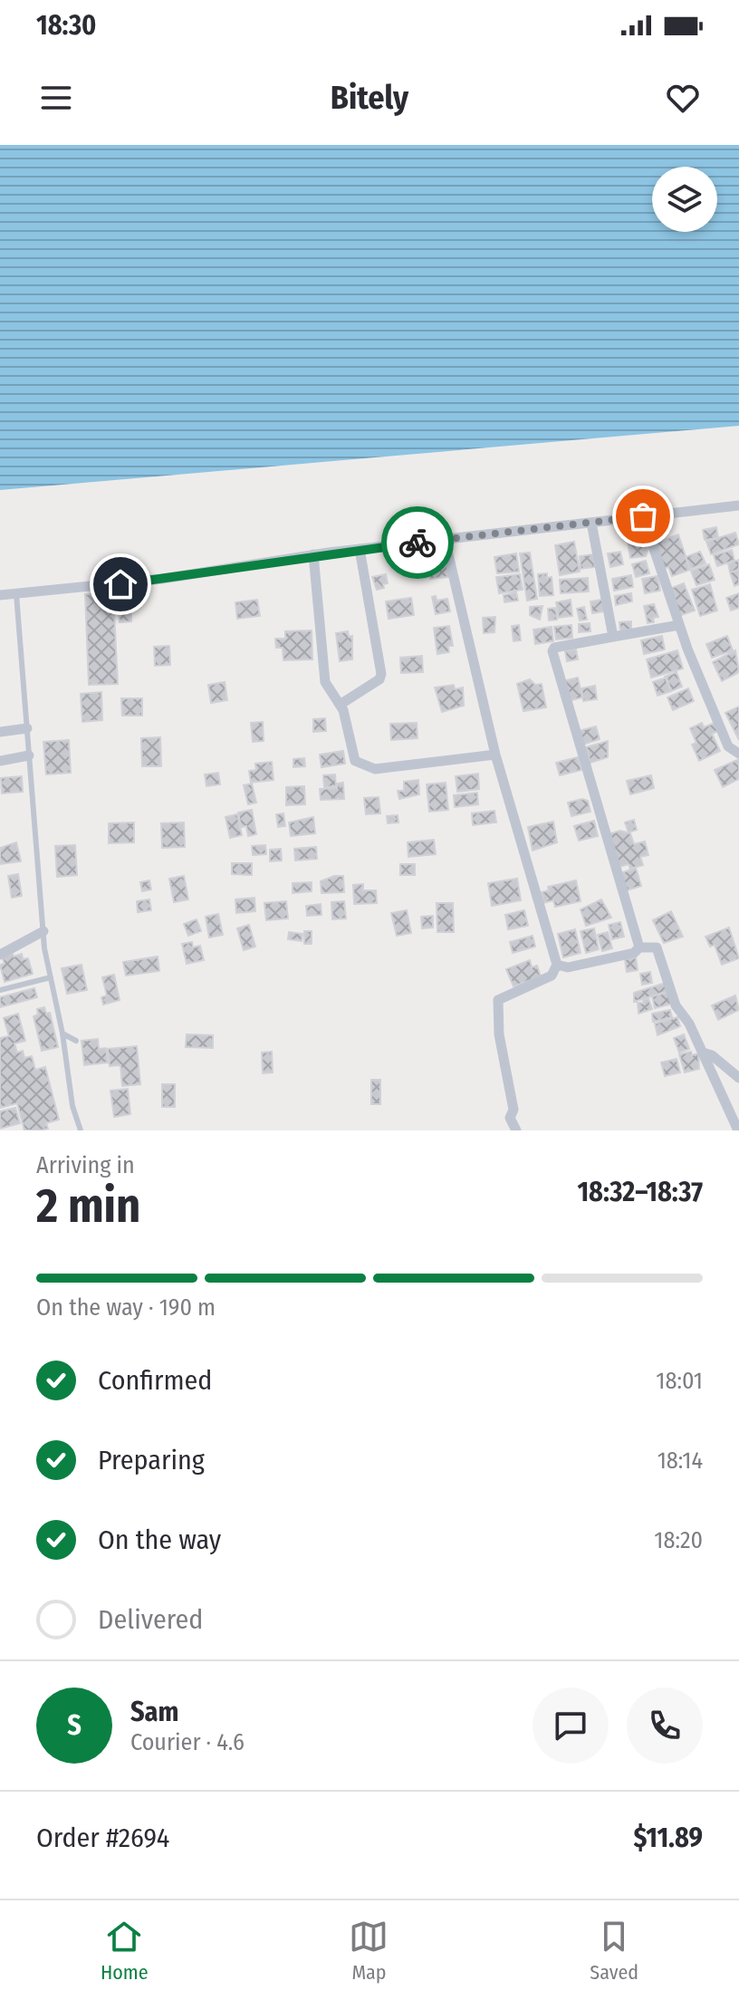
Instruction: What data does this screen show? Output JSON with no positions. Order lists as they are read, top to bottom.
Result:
{
  "page": {
    "status": "18:30",
    "header": "Bitely",
    "heading": ["2 min", "Arriving in", "18:32–18:37"],
    "panel": [
      "Sam",
      "Courier · 4.6",
      "Order #2694",
      "$11.89"
    ],
    "bar": "On the way · 190 m",
    "list": [
      ["Confirmed", "18:01"],
      ["Preparing", "18:14"],
      ["On the way", "18:20"],
      "Delivered"
    ],
    "round": "S",
    "tabs": ["Home", "Map", "Saved"]
  }
}
